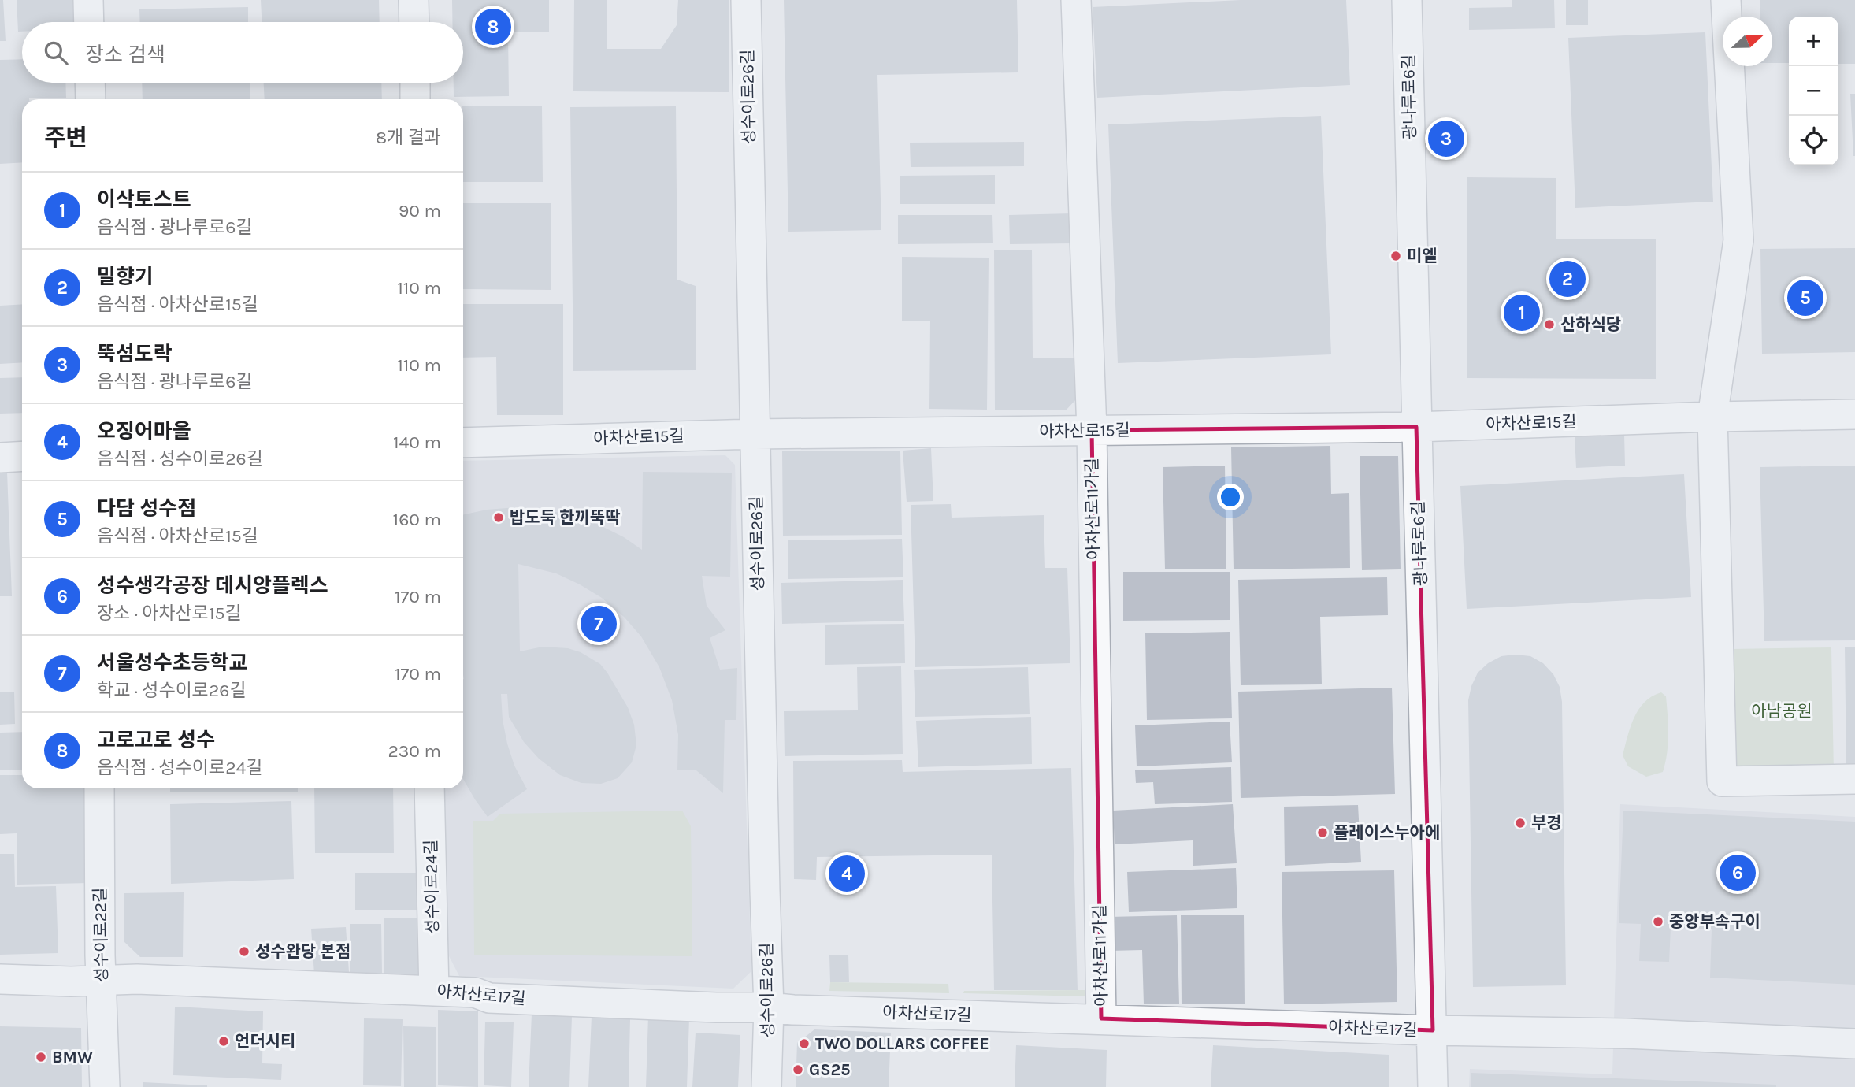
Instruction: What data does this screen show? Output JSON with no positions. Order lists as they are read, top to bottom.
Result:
{
  "streets": {
    "street": [
      "성수이로26길",
      "광나루로6길",
      "아차산로15길",
      "아차산로11가길",
      "성수이로24길",
      "성수이로22길",
      "아차산로17길"
    ]
  },
  "crossings": [
    ["성수이로26길", "아차산로15길"],
    ["성수이로26길", "아차산로17길"],
    ["광나루로6길", "아차산로15길"],
    ["광나루로6길", "아차산로17길"],
    ["아차산로15길", "아차산로11가길"],
    ["아차산로11가길", "아차산로17길"],
    ["성수이로24길", "아차산로17길"],
    ["성수이로22길", "아차산로17길"]
  ],
  "parks": ["아남공원"],
  "places": [
    "미엘",
    "산하식당",
    "밥도둑 한끼뚝딱",
    "부경",
    "플레이스누아에",
    "중앙부속구이",
    "성수완당 본점",
    "언더시티",
    "TWO DOLLARS COFFEE",
    "BMW",
    "GS25"
  ],
  "north": "right",
  "page": {
    "pins": [
      "8",
      "3",
      "2",
      "5",
      "1",
      "7",
      "6",
      "4"
    ],
    "map_buttons": ["+", "−"],
    "search": "장소 검색",
    "heading": ["주변", "8개 결과"],
    "list": [
      {
        "mark": "1",
        "name": "이삭토스트",
        "note": "음식점 · 광나루로6길",
        "value": "90 m"
      },
      {
        "mark": "2",
        "name": "밀향기",
        "note": "음식점 · 아차산로15길",
        "value": "110 m"
      },
      {
        "mark": "3",
        "name": "뚝섬도락",
        "note": "음식점 · 광나루로6길",
        "value": "110 m"
      },
      {
        "mark": "4",
        "name": "오징어마을",
        "note": "음식점 · 성수이로26길",
        "value": "140 m"
      },
      {
        "mark": "5",
        "name": "다담 성수점",
        "note": "음식점 · 아차산로15길",
        "value": "160 m"
      },
      {
        "mark": "6",
        "name": "성수생각공장 데시앙플렉스",
        "note": "장소 · 아차산로15길",
        "value": "170 m"
      },
      {
        "mark": "7",
        "name": "서울성수초등학교",
        "note": "학교 · 성수이로26길",
        "value": "170 m"
      },
      {
        "mark": "8",
        "name": "고로고로 성수",
        "note": "음식점 · 성수이로24길",
        "value": "230 m"
      }
    ]
  }
}
